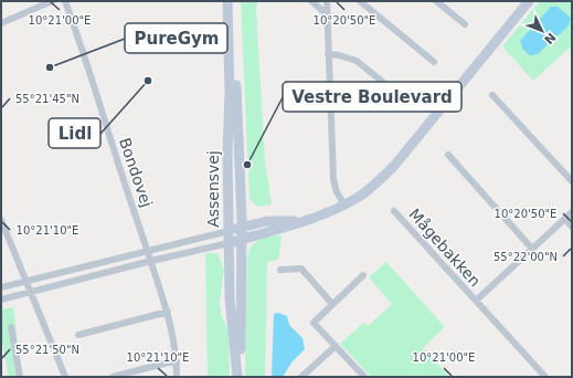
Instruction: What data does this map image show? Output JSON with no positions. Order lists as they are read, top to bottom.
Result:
{
  "streets": {
    "main road": ["Assensvej"],
    "street": ["Bondovej", "Mågebakken"]
  },
  "places": ["PureGym", "Lidl", "Vestre Boulevard"],
  "north": "bottom right",
  "coordinates": [
    "10°20'50\"E",
    "10°21'00\"E",
    "55°21'45\"N",
    "10°21'10\"E",
    "55°22'00\"N",
    "55°21'50\"N"
  ]
}
